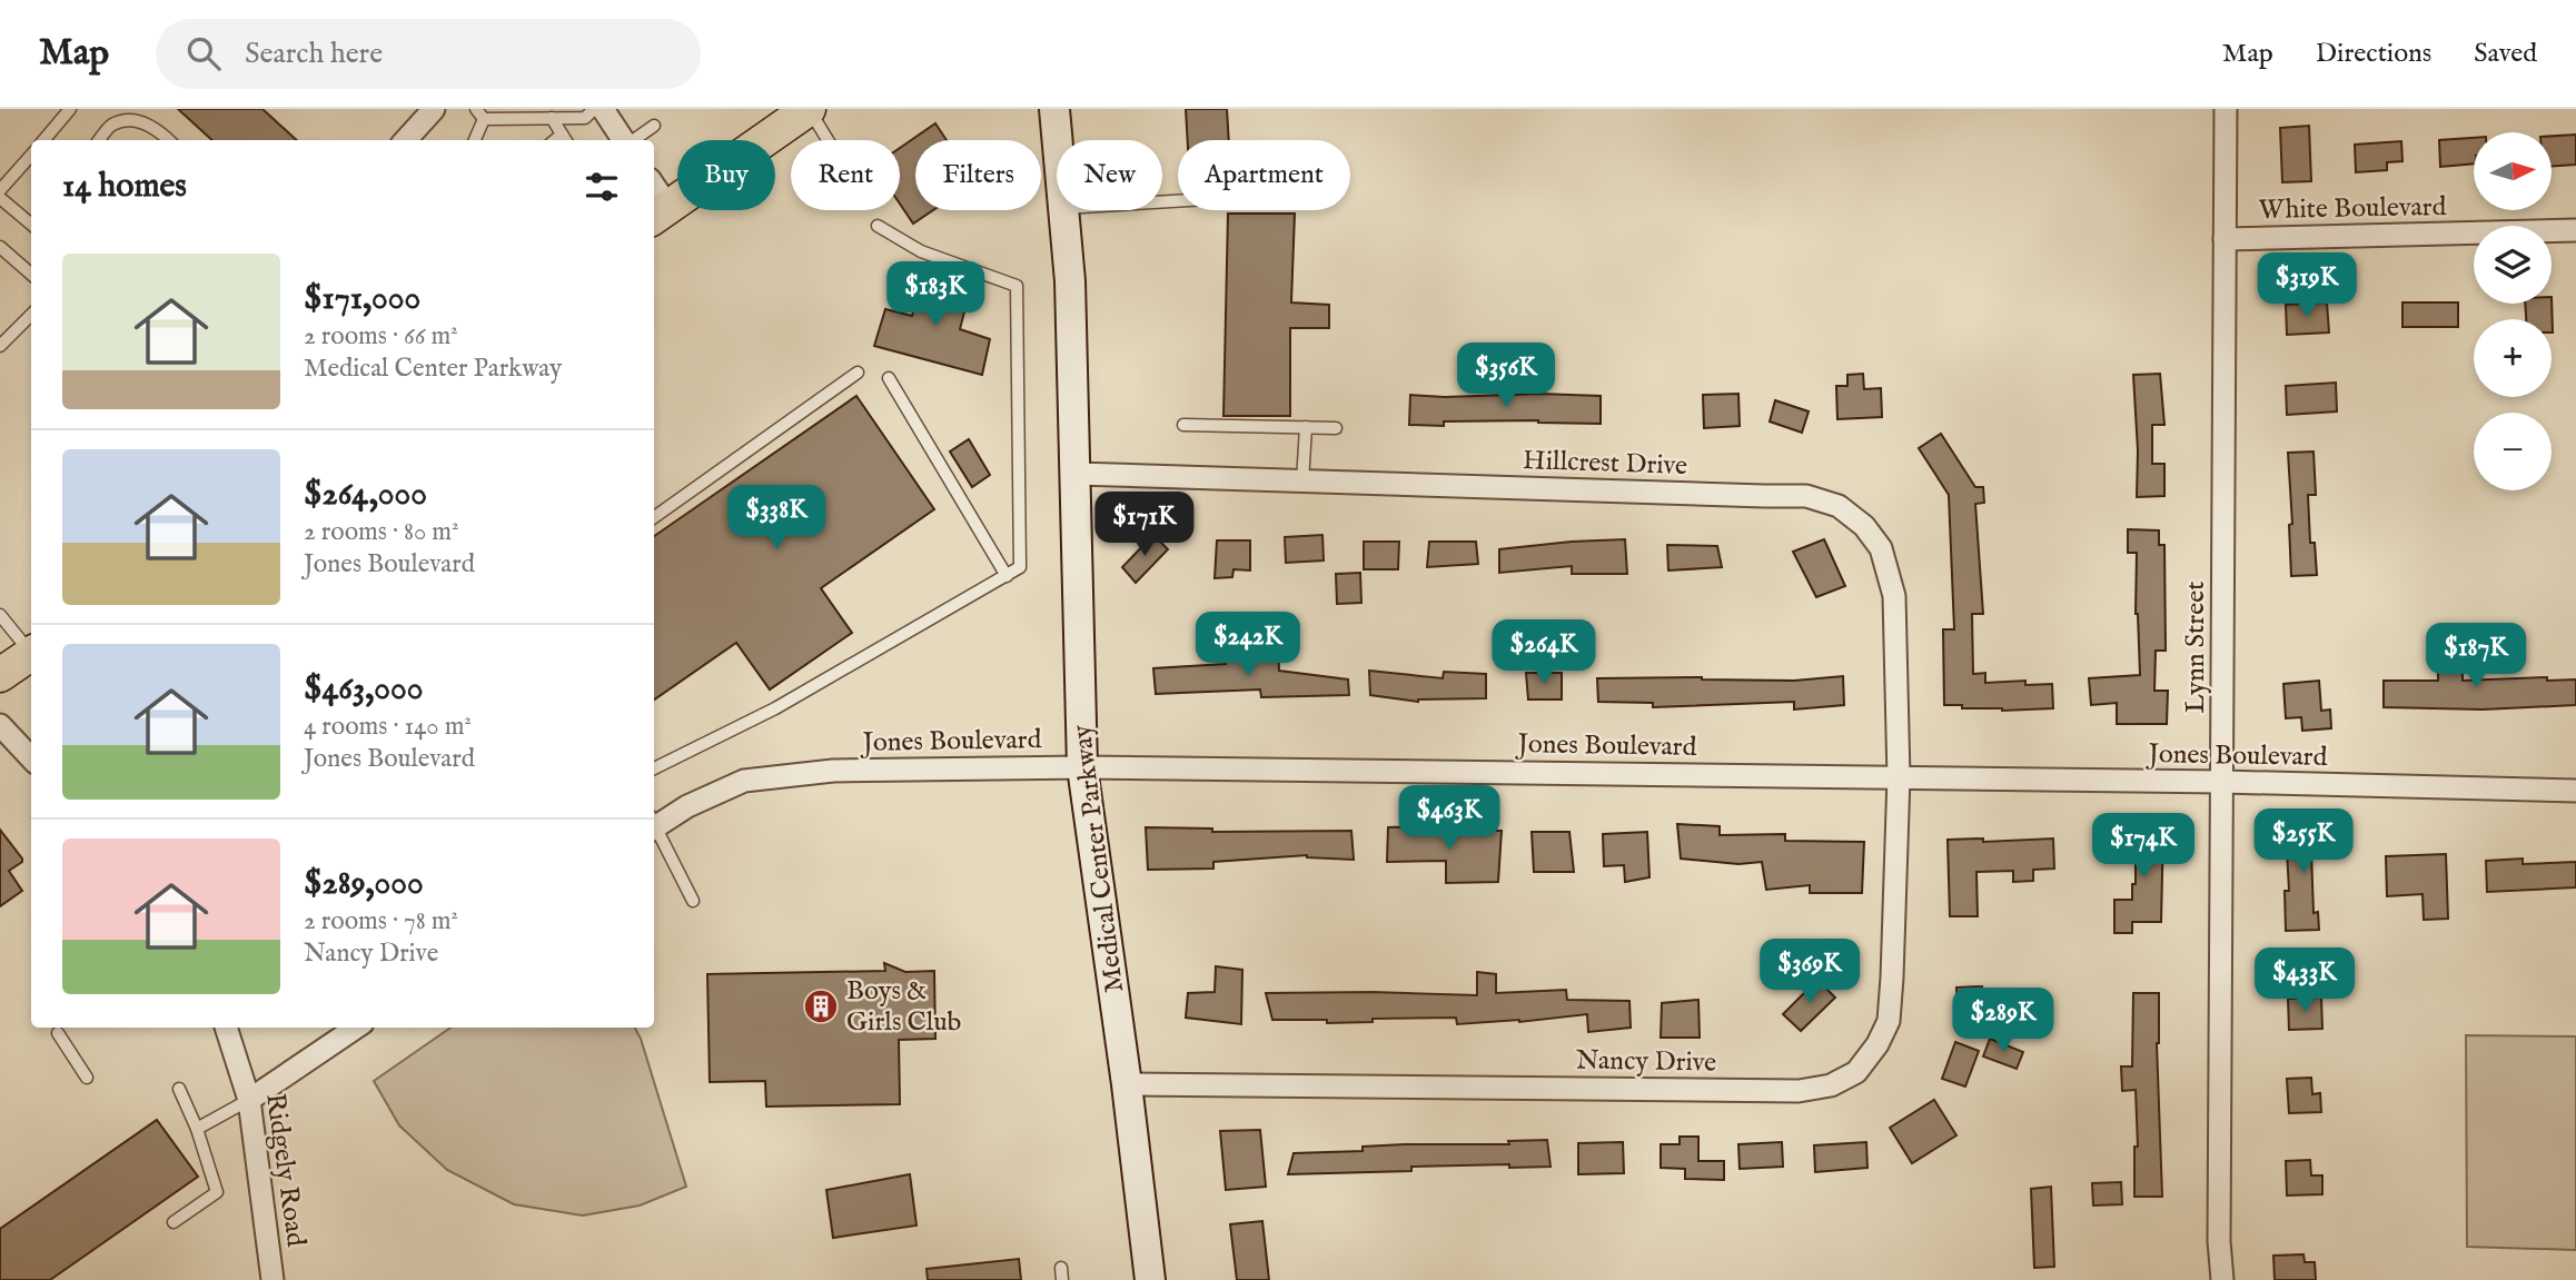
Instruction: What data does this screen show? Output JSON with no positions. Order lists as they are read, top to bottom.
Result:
{
  "streets": {
    "main road": ["Medical Center Parkway"],
    "street": [
      "White Boulevard",
      "Hillcrest Drive",
      "Lynn Street",
      "Jones Boulevard",
      "Nancy Drive",
      "Ridgely Road"
    ]
  },
  "crossings": [
    ["White Boulevard", "Lynn Street"],
    ["Hillcrest Drive", "Jones Boulevard"],
    ["Hillcrest Drive", "Medical Center Parkway"],
    ["Hillcrest Drive", "Nancy Drive"],
    ["Lynn Street", "Jones Boulevard"],
    ["Jones Boulevard", "Medical Center Parkway"],
    ["Jones Boulevard", "Nancy Drive"],
    ["Medical Center Parkway", "Nancy Drive"]
  ],
  "places": {
    "building": ["Boys & Girls Club"]
  },
  "north": "right",
  "page": {
    "header": "Map",
    "search": "Search here",
    "nav": ["Map", "Directions", "Saved"],
    "map_buttons": ["+", "−"],
    "chip": [
      "Buy",
      "Rent",
      "Filters",
      "New",
      "Apartment"
    ],
    "heading": "14 homes",
    "list": [
      {
        "name": "$171,000",
        "note": "2 rooms · 66 m² · Medical Center Parkway"
      },
      {
        "name": "$264,000",
        "note": "2 rooms · 80 m² · Jones Boulevard"
      },
      {
        "name": "$463,000",
        "note": "4 rooms · 140 m² · Jones Boulevard"
      },
      {
        "name": "$289,000",
        "note": "2 rooms · 78 m² · Nancy Drive"
      }
    ],
    "price": [
      "$319K",
      "$183K",
      "$356K",
      "$338K",
      "$171K",
      "$242K",
      "$264K",
      "$187K",
      "$463K",
      "$255K",
      "$174K",
      "$369K",
      "$433K",
      "$289K"
    ]
  }
}
